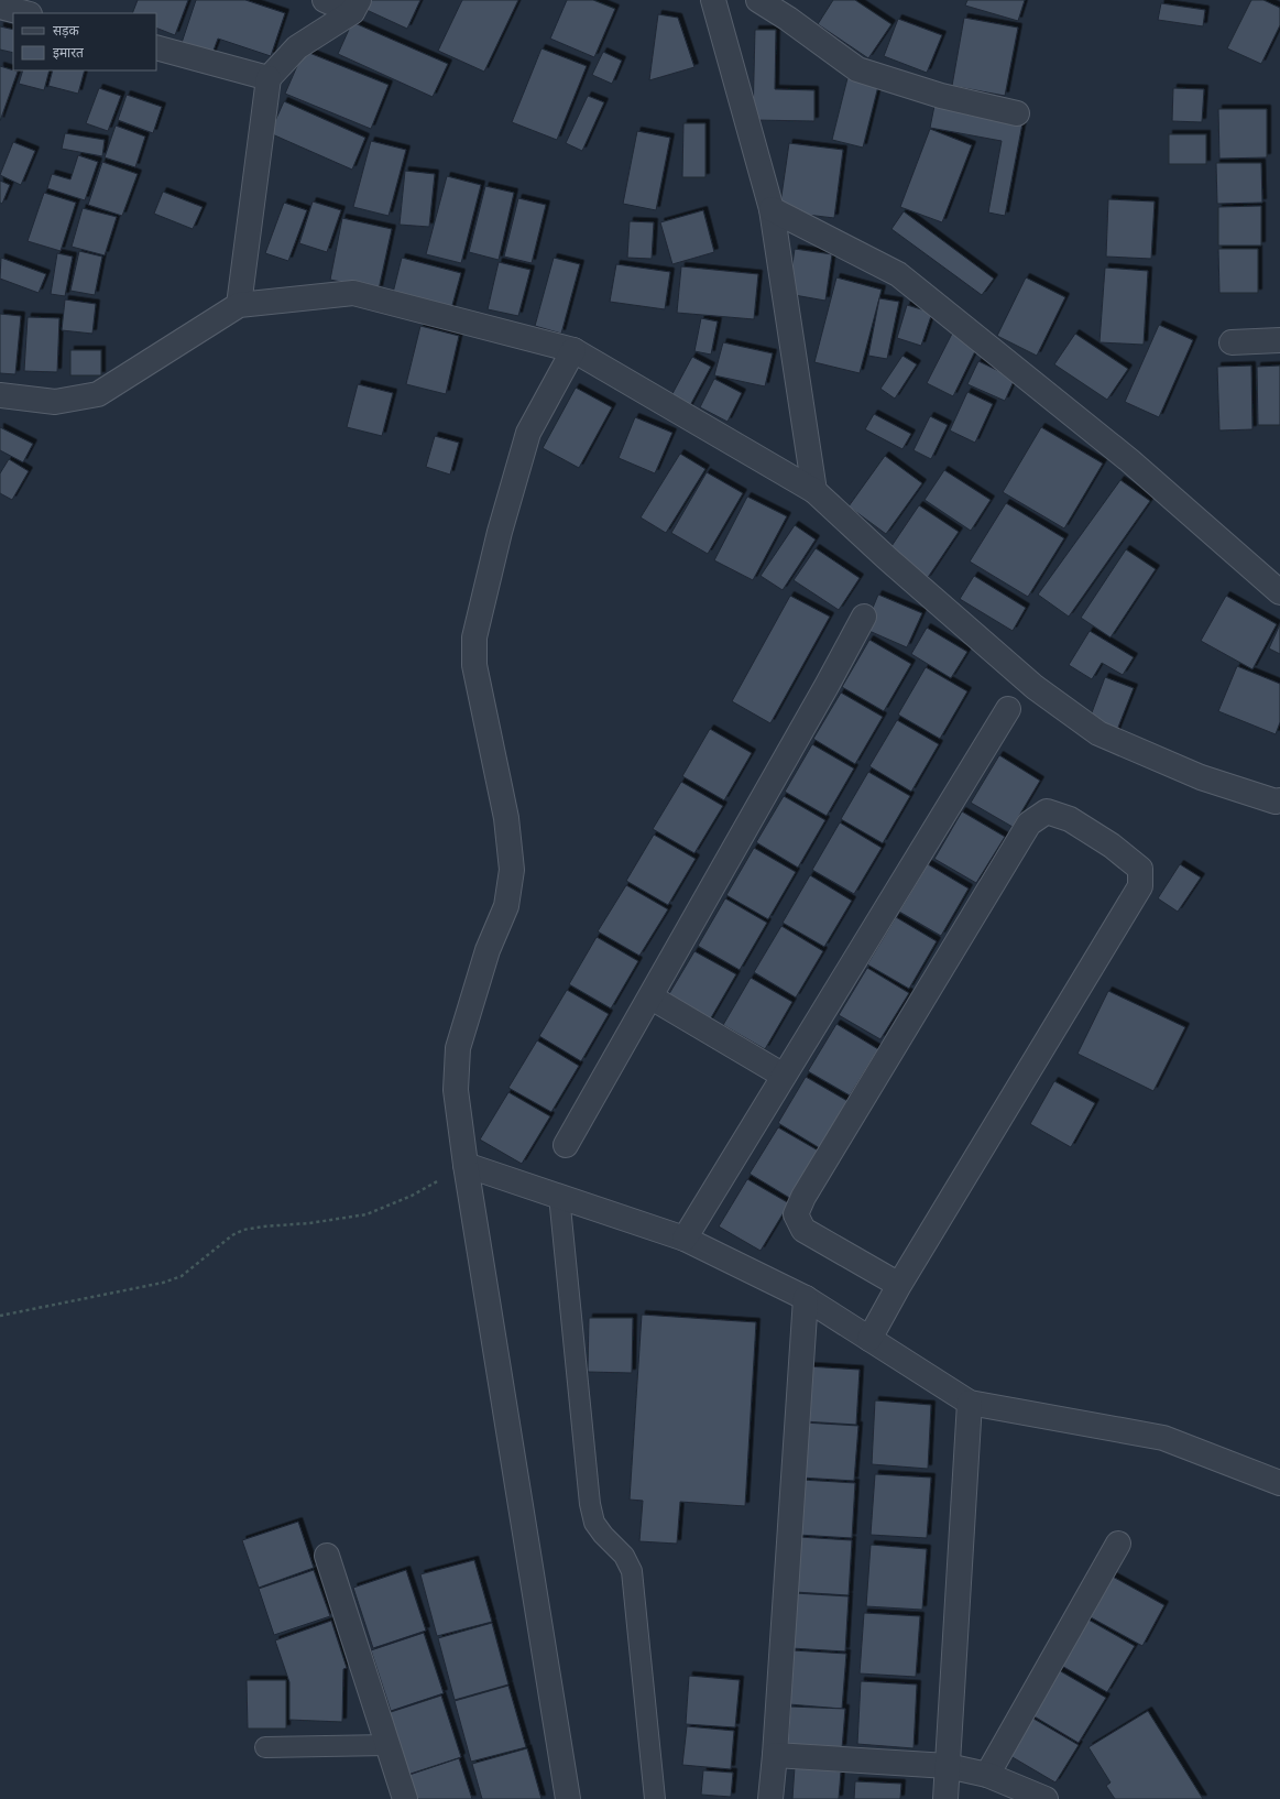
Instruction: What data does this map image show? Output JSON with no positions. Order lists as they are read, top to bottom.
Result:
{
  "legend": ["सड़क", "इमारत"]
}
